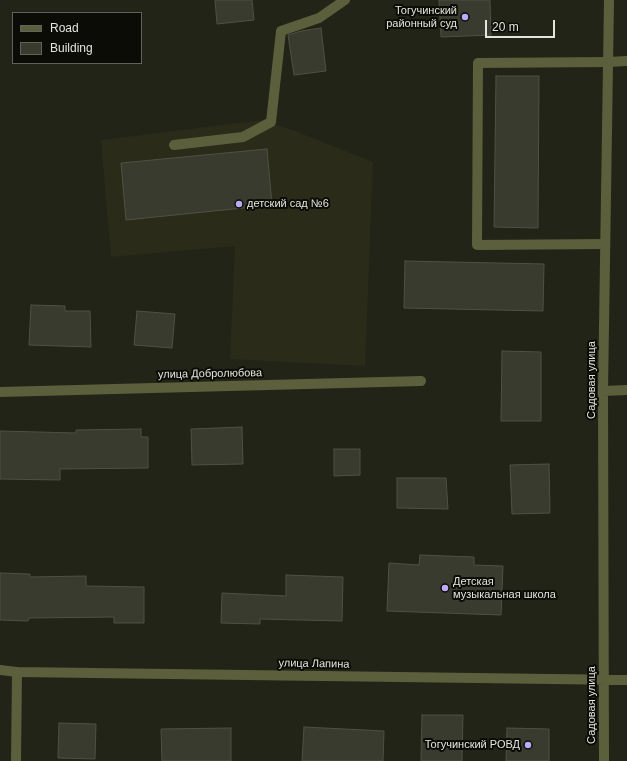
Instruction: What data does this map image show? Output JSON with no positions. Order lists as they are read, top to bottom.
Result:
{
  "streets": {
    "street": ["улица Добролюбова", "Садовая улица", "улица Лапина"]
  },
  "crossings": [
    ["Садовая улица", "улица Лапина"]
  ],
  "places": [
    "Тогучинский районный суд",
    "детский сад №6",
    "Детская музыкальная школа",
    "Тогучинский РОВД"
  ],
  "legend": ["Road", "Building"],
  "scale_bar": "20 m"
}
